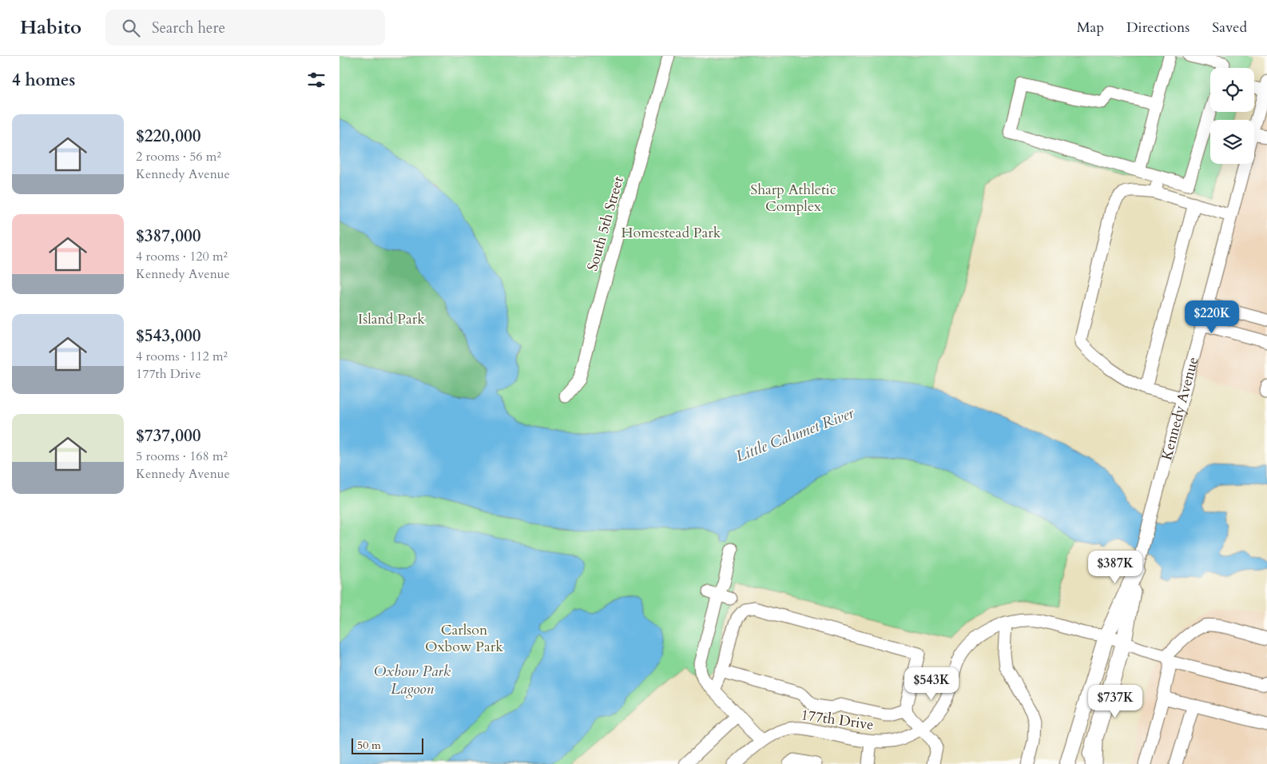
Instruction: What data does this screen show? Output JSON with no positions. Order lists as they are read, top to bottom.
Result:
{
  "streets": {
    "main road": ["Kennedy Avenue"],
    "street": ["South 5th Street", "177th Drive"]
  },
  "crossings": [
    ["Kennedy Avenue", "177th Drive"]
  ],
  "water": ["Little Calumet River", "Oxbow Park Lagoon"],
  "parks": [
    "Sharp Athletic Complex",
    "Homestead Park",
    "Island Park",
    "Carlson Oxbow Park"
  ],
  "scale_bar": "50 m",
  "page": {
    "header": "Habito",
    "search": "Search here",
    "nav": ["Map", "Directions", "Saved"],
    "heading": "4 homes",
    "list": [
      {
        "name": "$220,000",
        "note": "2 rooms · 56 m² · Kennedy Avenue"
      },
      {
        "name": "$387,000",
        "note": "4 rooms · 120 m² · Kennedy Avenue"
      },
      {
        "name": "$543,000",
        "note": "4 rooms · 112 m² · 177th Drive"
      },
      {
        "name": "$737,000",
        "note": "5 rooms · 168 m² · Kennedy Avenue"
      }
    ],
    "price": [
      "$220K",
      "$387K",
      "$543K",
      "$737K"
    ],
    "scale": "50 m"
  }
}
